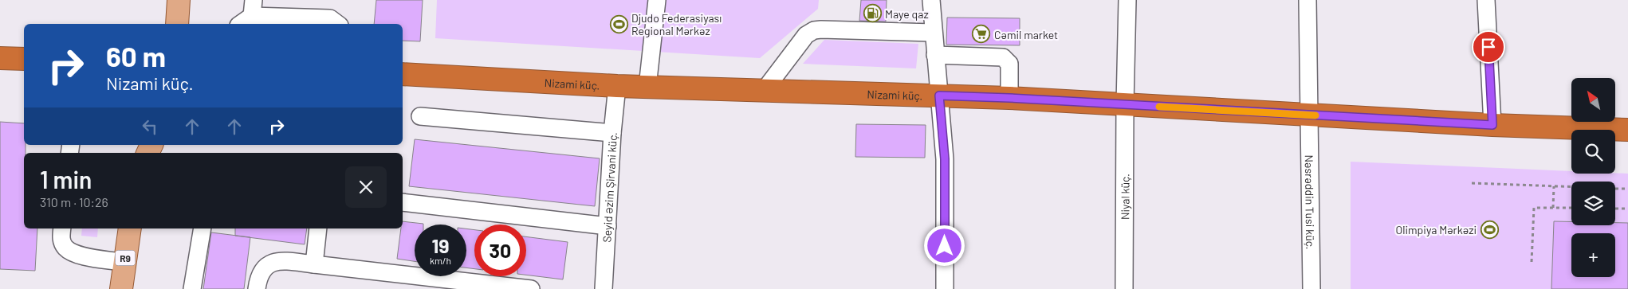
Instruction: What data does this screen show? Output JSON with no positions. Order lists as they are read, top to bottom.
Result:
{
  "streets": {
    "highway": ["Nizami küç."],
    "main road": ["R9"],
    "street": ["Seyid Əzim Şirvani küç.", "Niyal küç.", "Nəsrəddin Tusi küç."]
  },
  "crossings": [
    ["Nizami küç.", "Seyid Əzim Şirvani küç."],
    ["Nizami küç.", "Niyal küç."],
    ["Nizami küç.", "Nəsrəddin Tusi küç."]
  ],
  "places": {
    "fuel station": ["Maye qaz"],
    "sports": ["Djudo Federasiyası Regional Mərkəz", "Olimpiya Mərkəzi"],
    "supermarket": ["Cəmil market"]
  },
  "north": "top left",
  "page": {
    "turn": ["60 m", "Nizami küç."],
    "map_buttons": "+",
    "heading": ["1 min", "310 m · 10:26"],
    "speed": "19 km/h",
    "limit": "30"
  }
}
